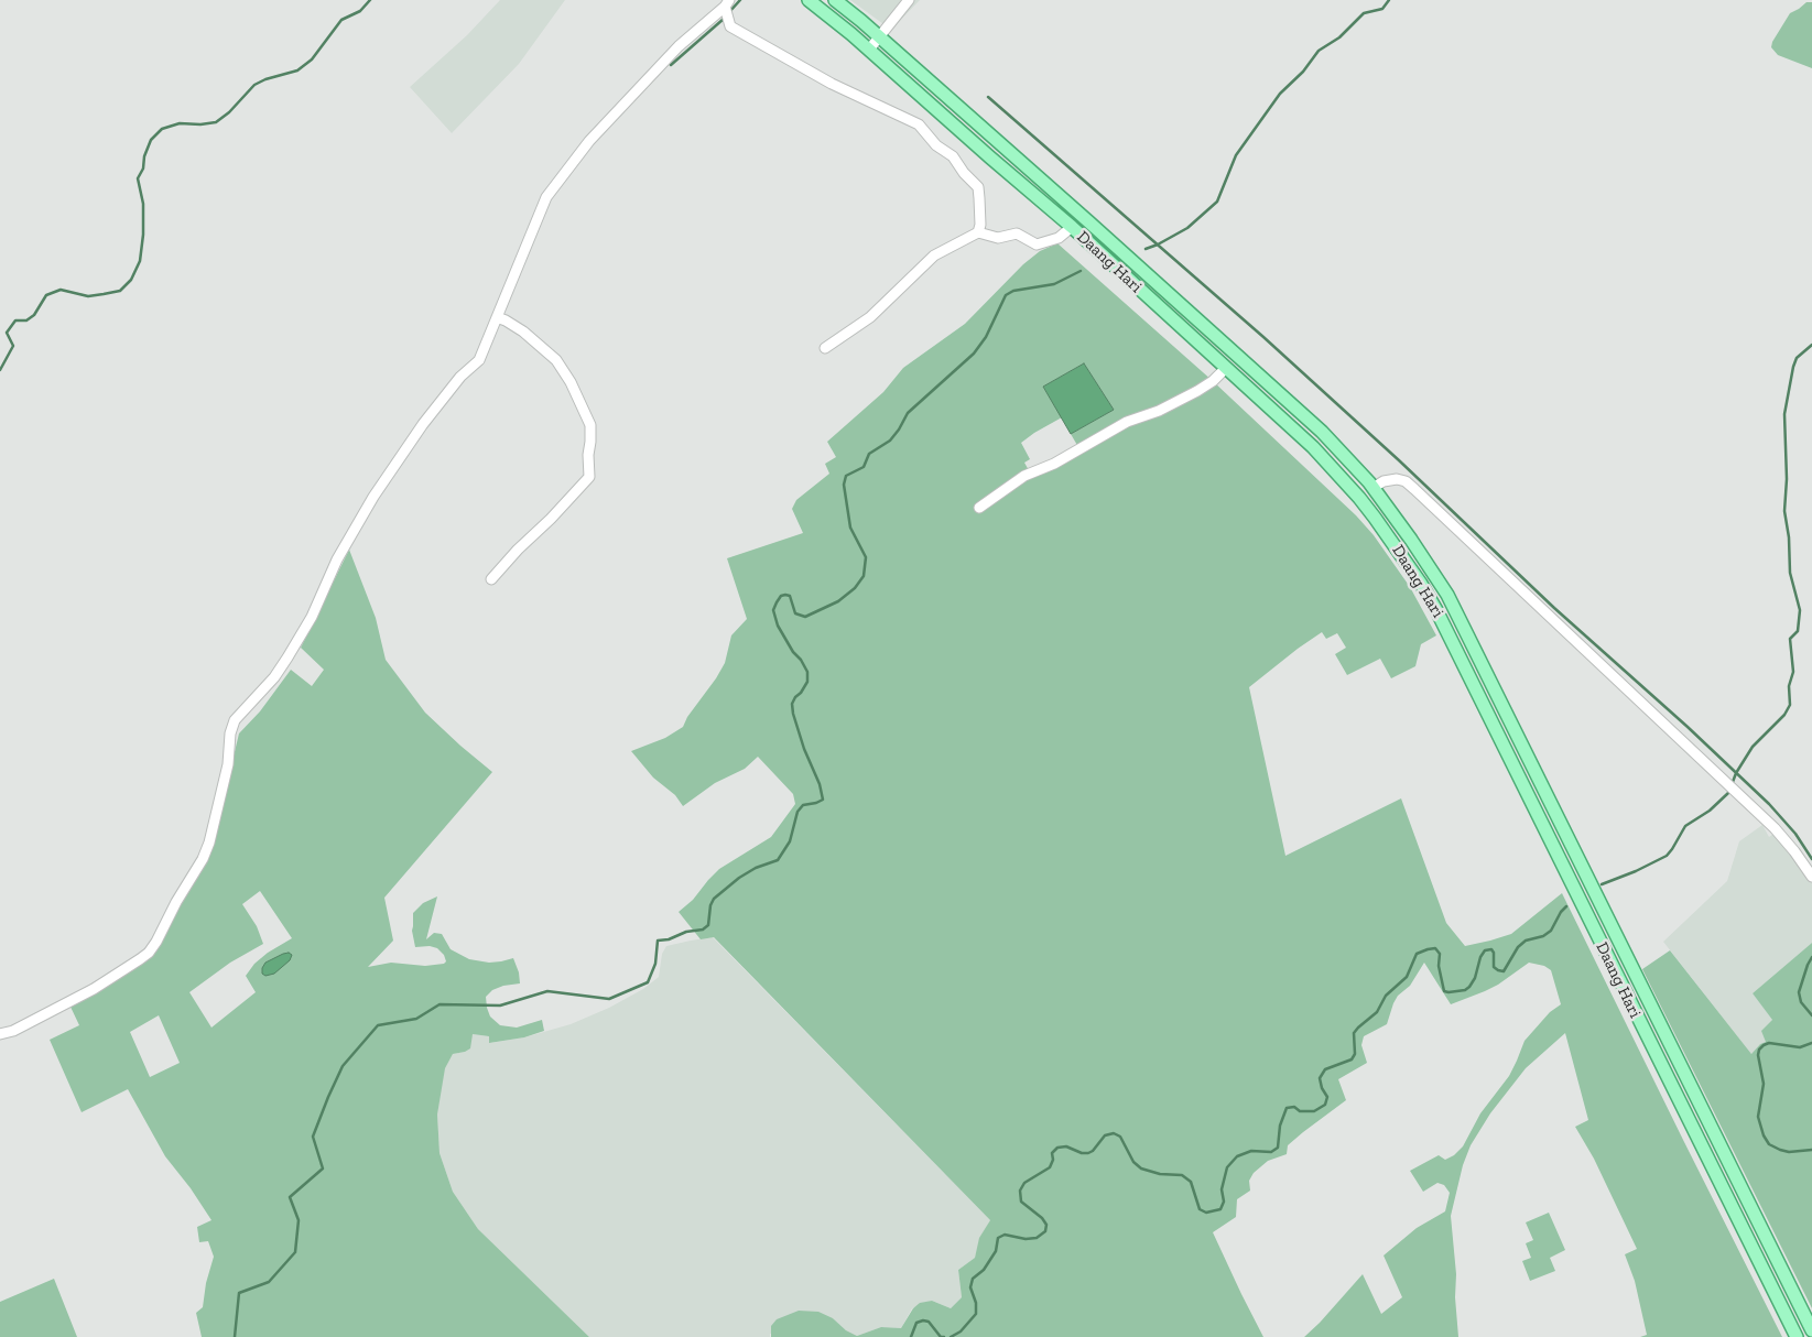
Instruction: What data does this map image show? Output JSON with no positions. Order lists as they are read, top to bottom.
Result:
{
  "streets": {
    "main road": ["Daang Hari"]
  }
}
